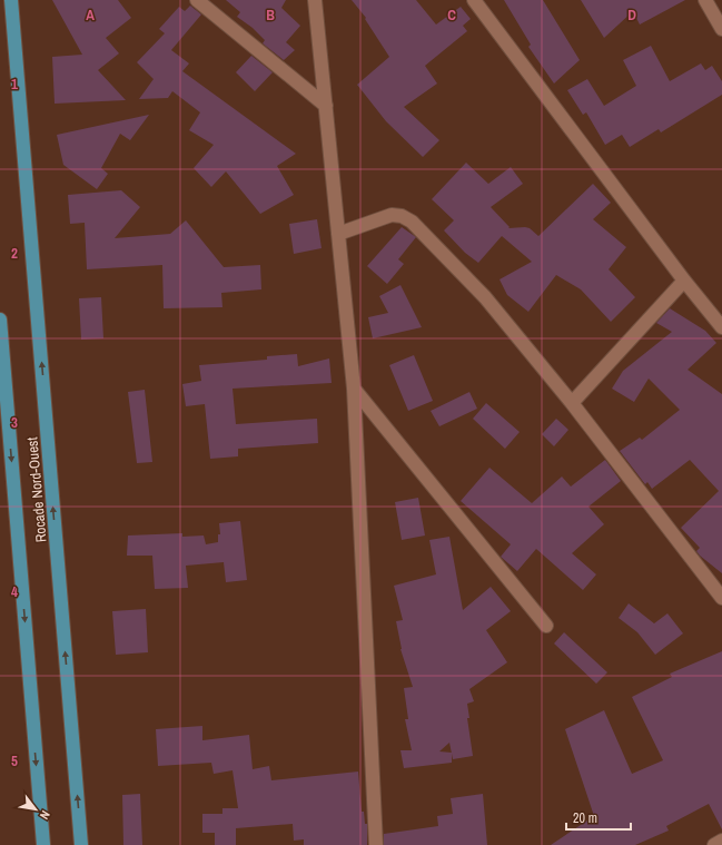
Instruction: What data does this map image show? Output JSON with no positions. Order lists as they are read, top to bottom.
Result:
{
  "streets": {
    "main road": ["Rocade Nord-Ouest"]
  },
  "scale_bar": "20 m",
  "north": "bottom right",
  "grid": {
    "columns": [
      "A",
      "B",
      "C",
      "D"
    ],
    "rows": [
      "1",
      "2",
      "3",
      "4",
      "5"
    ]
  }
}
